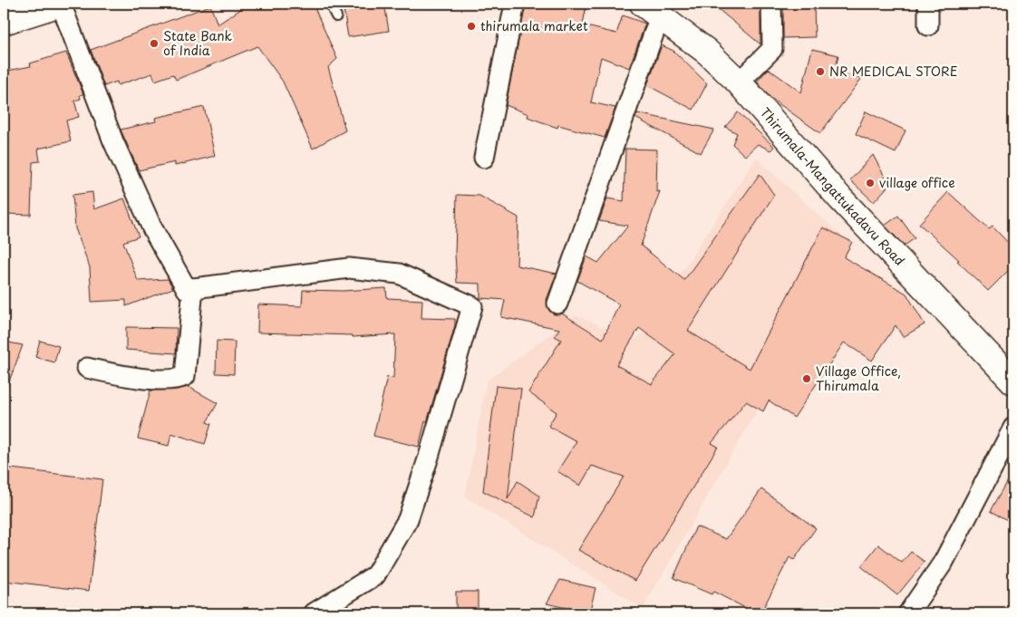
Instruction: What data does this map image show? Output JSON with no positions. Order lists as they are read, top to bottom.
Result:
{
  "streets": {
    "main road": ["Thirumala-Mangattukadavu Road"]
  },
  "places": [
    "thirumala market",
    "State Bank of India",
    "NR MEDICAL STORE",
    "village office",
    "Village Office, Thirumala"
  ]
}
